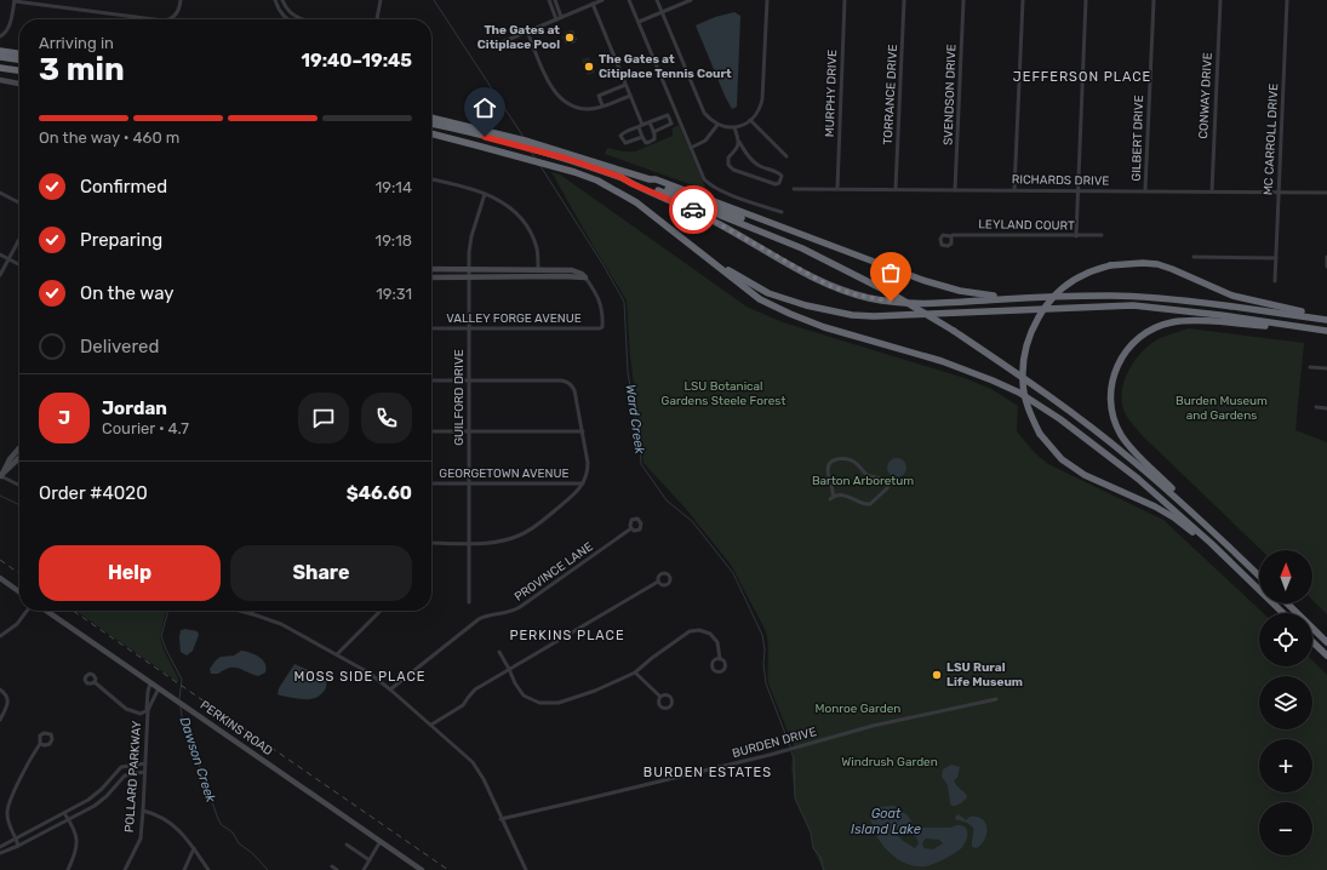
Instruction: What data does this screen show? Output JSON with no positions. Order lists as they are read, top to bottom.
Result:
{
  "streets": {
    "main road": ["PERKINS ROAD"],
    "street": [
      "MURPHY DRIVE",
      "TORRANCE DRIVE",
      "SVENDSON DRIVE",
      "CONWAY DRIVE",
      "GILBERT DRIVE",
      "MC CARROLL DRIVE",
      "RICHARDS DRIVE",
      "LEYLAND COURT",
      "VALLEY FORGE AVENUE",
      "GUILFORD DRIVE",
      "GEORGETOWN AVENUE",
      "PROVINCE LANE",
      "BURDEN DRIVE",
      "POLLARD PARKWAY"
    ]
  },
  "crossings": [
    ["MURPHY DRIVE", "RICHARDS DRIVE"],
    ["TORRANCE DRIVE", "RICHARDS DRIVE"],
    ["SVENDSON DRIVE", "RICHARDS DRIVE"],
    ["CONWAY DRIVE", "RICHARDS DRIVE"],
    ["GILBERT DRIVE", "RICHARDS DRIVE"],
    ["MC CARROLL DRIVE", "RICHARDS DRIVE"],
    ["VALLEY FORGE AVENUE", "GUILFORD DRIVE"],
    ["GUILFORD DRIVE", "GEORGETOWN AVENUE"],
    ["PERKINS ROAD", "POLLARD PARKWAY"]
  ],
  "districts": [
    "JEFFERSON PLACE",
    "PERKINS PLACE",
    "MOSS SIDE PLACE",
    "BURDEN ESTATES"
  ],
  "water": ["Ward Creek", "Dawson Creek", "Goat Island Lake"],
  "parks": [
    "LSU Botanical Gardens Steele Forest",
    "Burden Museum and Gardens",
    "Barton Arboretum",
    "Monroe Garden",
    "Windrush Garden"
  ],
  "places": ["The Gates at Citiplace Pool", "The Gates at Citiplace Tennis Court", "LSU Rural Life Museum"],
  "north": "top",
  "page": {
    "heading": ["3 min", "Arriving in", "19:40–19:45"],
    "panel": [
      "Jordan",
      "Courier · 4.7",
      "Order #4020",
      "$46.60"
    ],
    "bar": "On the way · 460 m",
    "list": [
      ["Confirmed", "19:14"],
      ["Preparing", "19:18"],
      ["On the way", "19:31"],
      "Delivered"
    ],
    "round": "J",
    "buttons": ["Help", "Share"],
    "map_buttons": ["+", "−"]
  }
}
